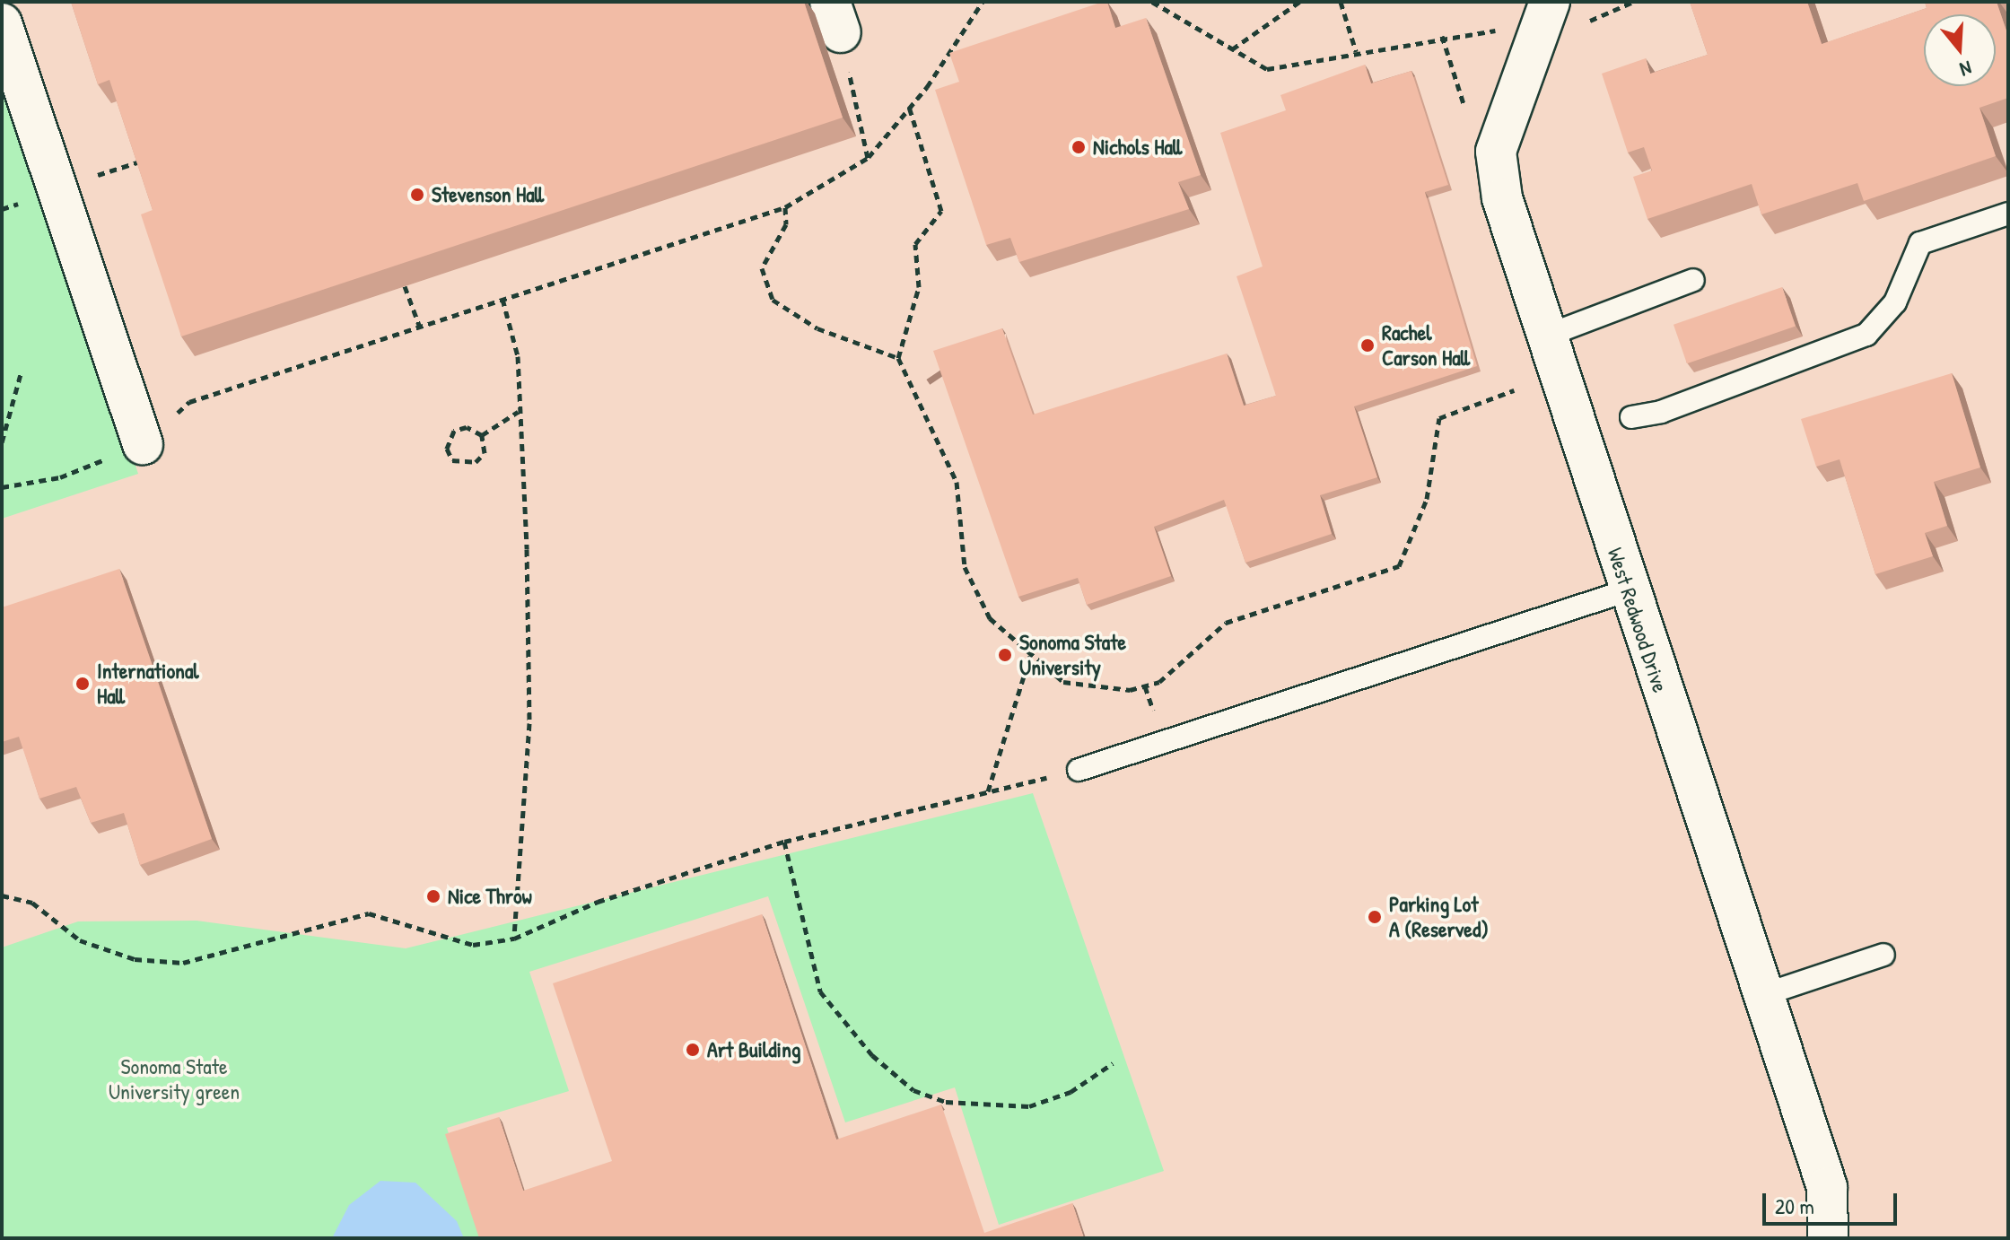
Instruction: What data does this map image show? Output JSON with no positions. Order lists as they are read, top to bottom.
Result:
{
  "streets": {
    "street": ["West Redwood Drive"]
  },
  "parks": ["Sonoma State University green"],
  "places": [
    "Nichols Hall",
    "Stevenson Hall",
    "Rachel Carson Hall",
    "Sonoma State University",
    "International Hall",
    "Nice Throw",
    "Parking Lot A (Reserved)",
    "Art Building"
  ],
  "scale_bar": "20 m",
  "north": "bottom"
}
